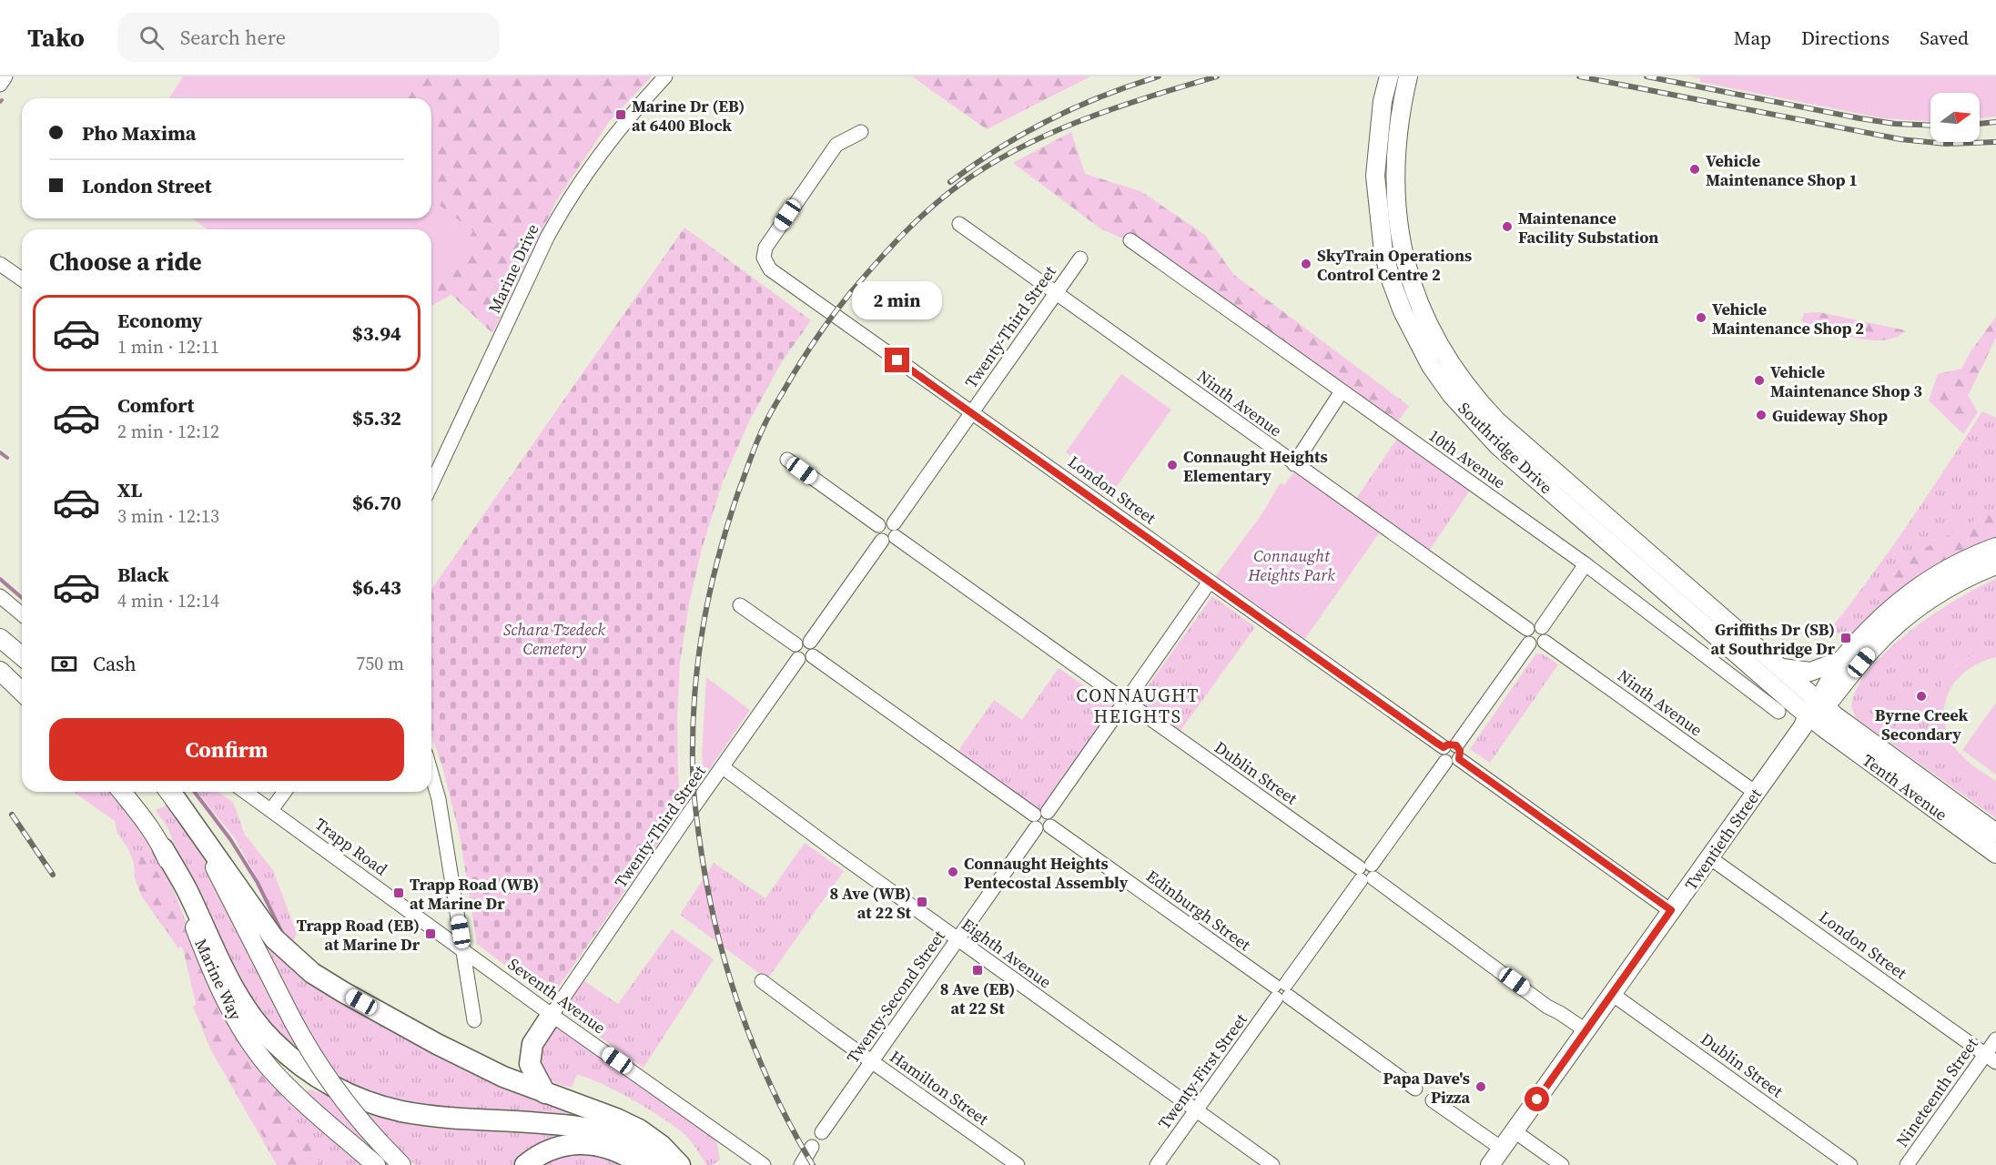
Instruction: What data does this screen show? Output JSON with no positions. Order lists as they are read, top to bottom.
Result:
{
  "streets": {
    "main road": [
      "Southridge Drive",
      "Tenth Avenue",
      "Twentieth Street",
      "Marine Way"
    ],
    "street": [
      "Marine Drive",
      "Twenty-Third Street",
      "Ninth Avenue",
      "10th Avenue",
      "London Street",
      "Dublin Street",
      "Trapp Road",
      "Edinburgh Street",
      "Eighth Avenue",
      "Seventh Avenue",
      "Twenty-Second Street",
      "Twenty-First Street",
      "Hamilton Street",
      "Nineteenth Street"
    ]
  },
  "crossings": [
    ["Twenty-Third Street", "Ninth Avenue"],
    ["Twenty-Third Street", "London Street"],
    ["Twenty-Third Street", "Dublin Street"],
    ["Twenty-Third Street", "Eighth Avenue"],
    ["Twenty-Third Street", "Seventh Avenue"],
    ["Ninth Avenue", "Twentieth Street"],
    ["Ninth Avenue", "Twenty-First Street"],
    ["Southridge Drive", "Tenth Avenue"],
    ["Southridge Drive", "Twentieth Street"],
    ["London Street", "Twentieth Street"],
    ["London Street", "Twenty-Second Street"],
    ["London Street", "Twenty-First Street"],
    ["London Street", "Nineteenth Street"],
    ["Dublin Street", "Twentieth Street"],
    ["Dublin Street", "Twenty-Second Street"],
    ["Dublin Street", "Twenty-First Street"],
    ["Tenth Avenue", "Twentieth Street"],
    ["Trapp Road", "Seventh Avenue"],
    ["Edinburgh Street", "Twenty-Second Street"],
    ["Edinburgh Street", "Twenty-First Street"],
    ["Eighth Avenue", "Twenty-Second Street"],
    ["Eighth Avenue", "Twenty-First Street"],
    ["Twenty-Second Street", "Hamilton Street"]
  ],
  "districts": ["CONNAUGHT HEIGHTS"],
  "parks": ["Connaught Heights Park", "Schara Tzedeck Cemetery"],
  "places": {
    "transit": [
      "Marine Dr (EB) at 6400 Block",
      "Griffiths Dr (SB) at Southridge Dr",
      "Trapp Road (WB) at Marine Dr",
      "8 Ave (WB) at 22 St",
      "Trapp Road (EB) at Marine Dr",
      "8 Ave (EB) at 22 St"
    ],
    "other": [
      "Vehicle Maintenance Shop 1",
      "Maintenance Facility Substation",
      "SkyTrain Operations Control Centre 2",
      "Vehicle Maintenance Shop 2",
      "Vehicle Maintenance Shop 3",
      "Guideway Shop",
      "Connaught Heights Elementary",
      "Byrne Creek Secondary",
      "Connaught Heights Pentecostal Assembly",
      "Papa Dave's Pizza"
    ]
  },
  "north": "right",
  "page": {
    "header": "Tako",
    "search": "Search here",
    "nav": ["Map", "Directions", "Saved"],
    "banner": ["Pho Maxima", "London Street"],
    "heading": "Choose a ride",
    "bubble": "2 min",
    "list": [
      {
        "name": "Economy",
        "note": "1 min · 12:11",
        "value": "$3.94"
      },
      {
        "name": "Comfort",
        "note": "2 min · 12:12",
        "value": "$5.32"
      },
      {
        "name": "XL",
        "note": "3 min · 12:13",
        "value": "$6.70"
      },
      {
        "name": "Black",
        "note": "4 min · 12:14",
        "value": "$6.43"
      }
    ],
    "pay": ["Cash", "750 m"],
    "buttons": "Confirm"
  }
}
